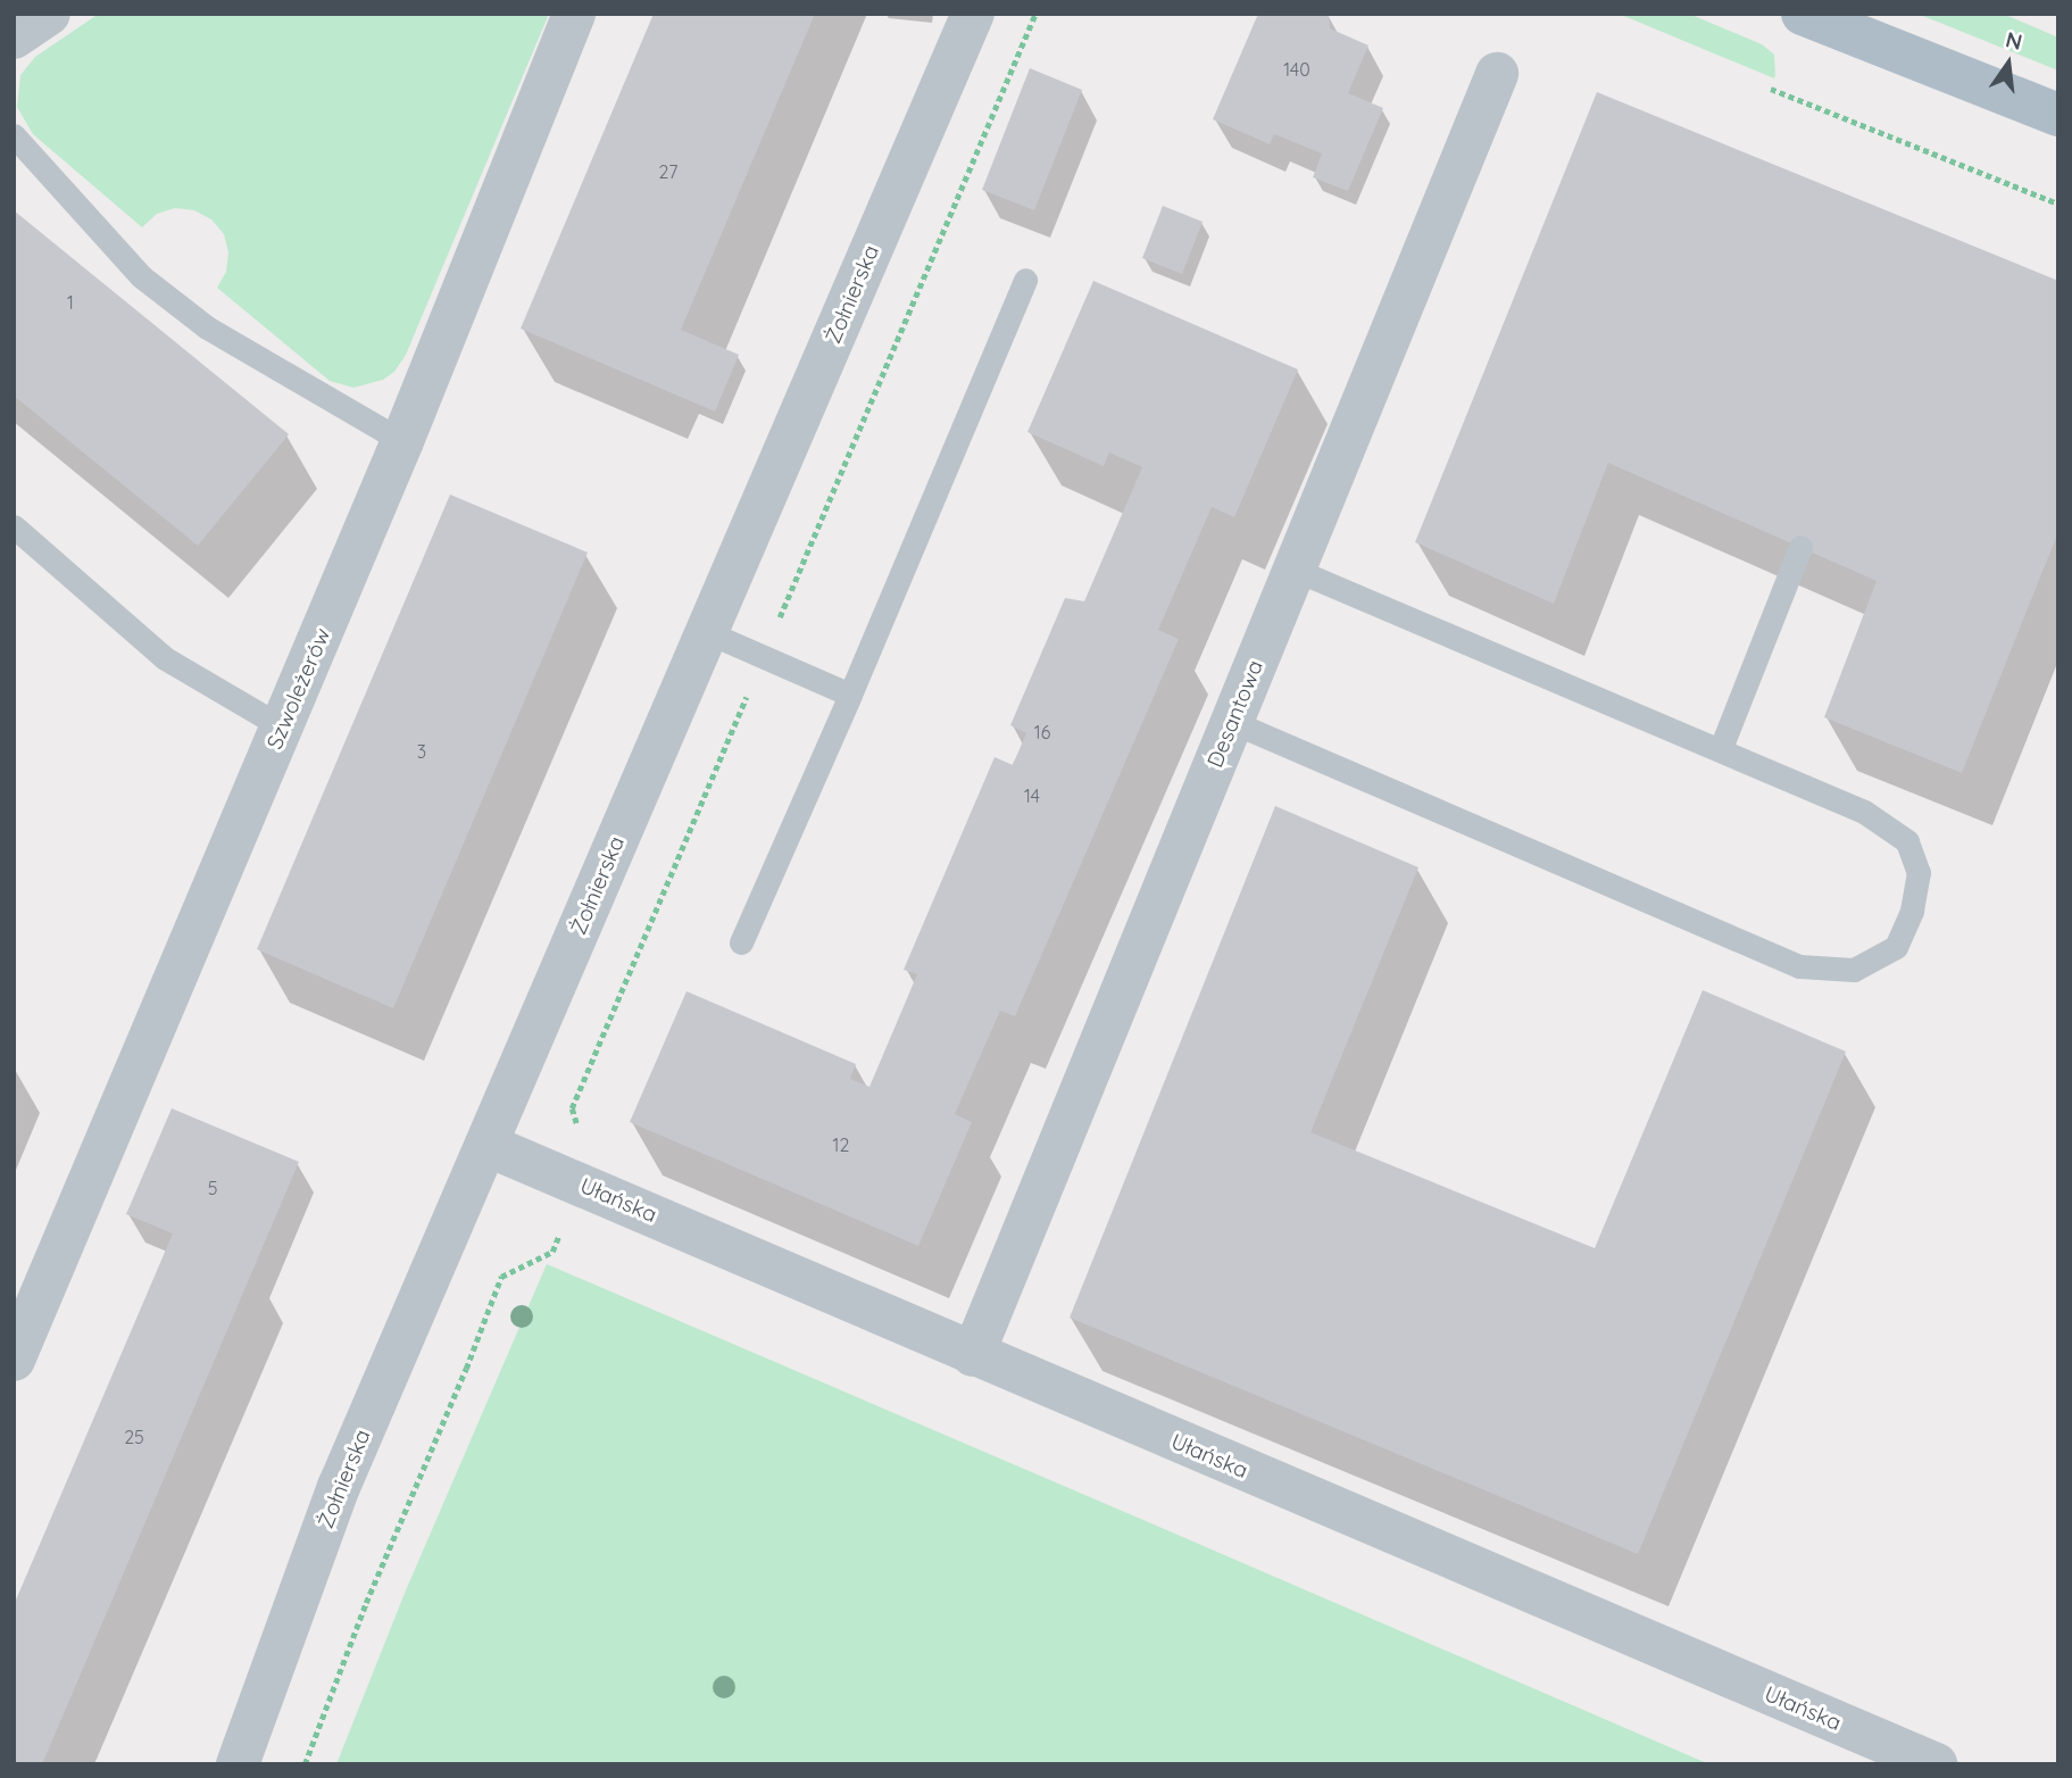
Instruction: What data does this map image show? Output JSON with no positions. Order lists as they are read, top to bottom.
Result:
{
  "streets": {
    "street": [
      "Żołnierska",
      "Szwoleżerów",
      "Desantowa",
      "Ułańska"
    ]
  },
  "crossings": [
    ["Żołnierska", "Ułańska"],
    ["Desantowa", "Ułańska"]
  ],
  "house_numbers": [
    "140",
    "27",
    "1",
    "16",
    "3",
    "14",
    "12",
    "5",
    "25"
  ],
  "north": "top"
}
